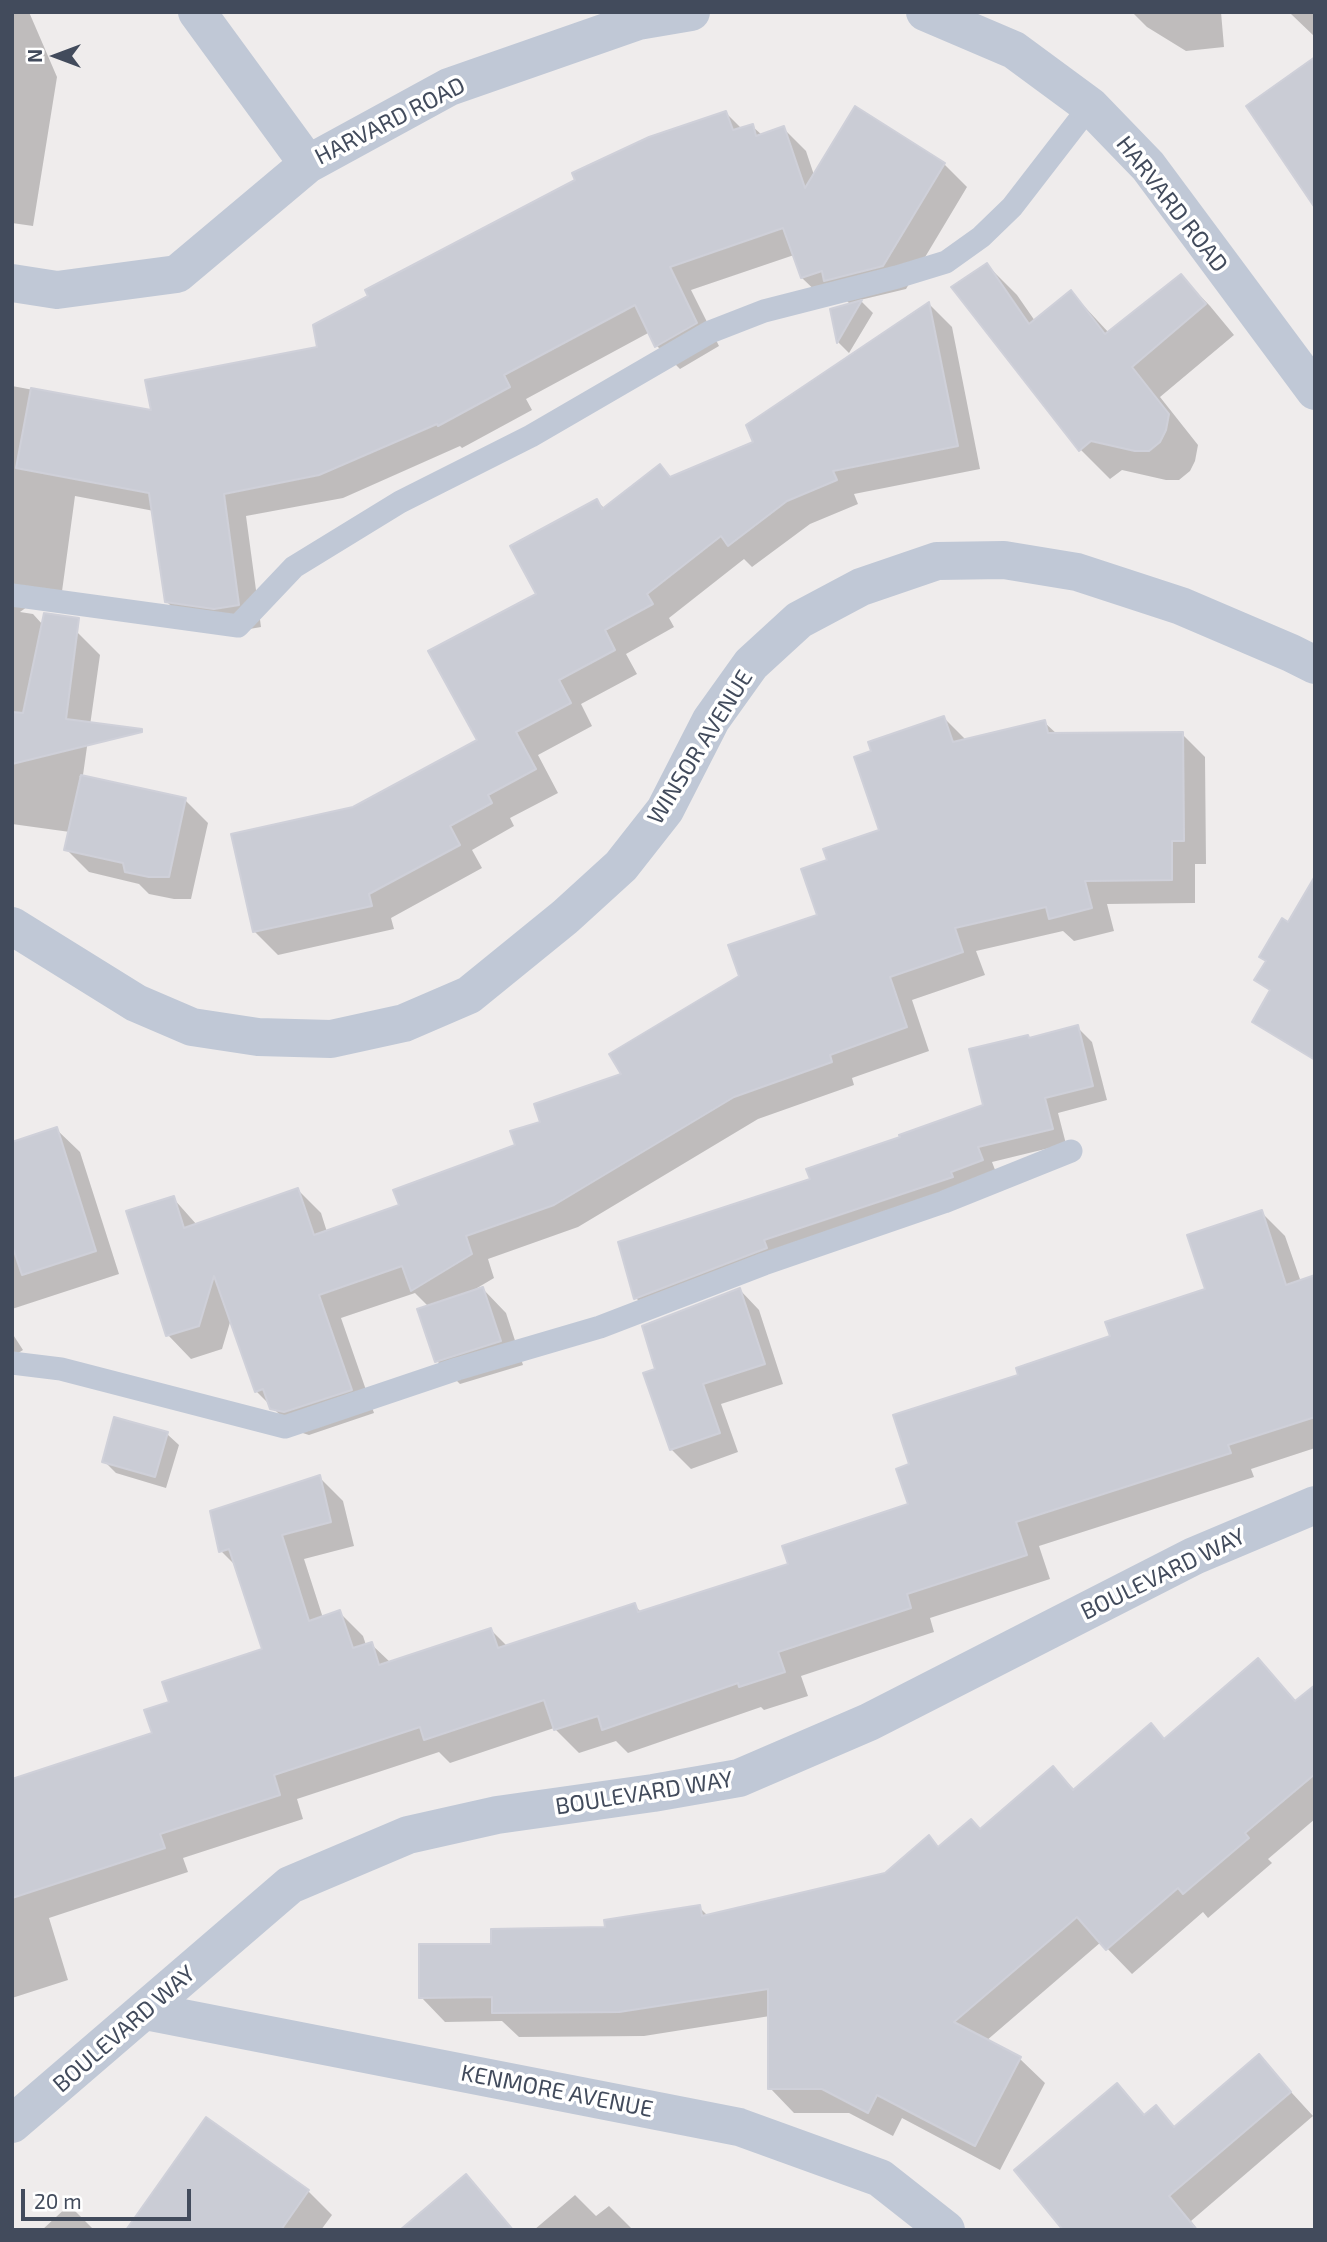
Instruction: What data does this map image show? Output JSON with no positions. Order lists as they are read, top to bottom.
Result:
{
  "streets": {
    "street": [
      "HARVARD ROAD",
      "WINSOR AVENUE",
      "BOULEVARD WAY",
      "KENMORE AVENUE"
    ]
  },
  "crossings": [
    ["BOULEVARD WAY", "KENMORE AVENUE"]
  ],
  "scale_bar": "20 m",
  "north": "left"
}
